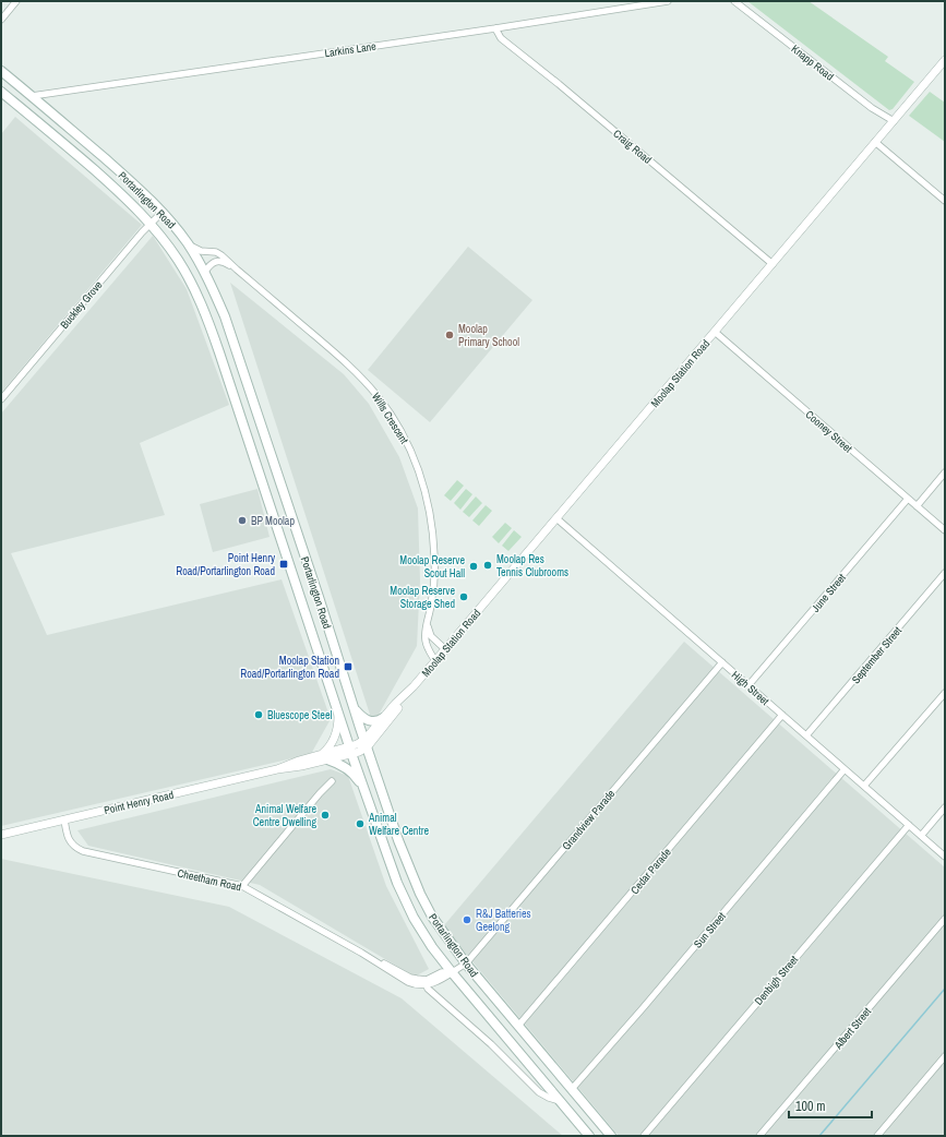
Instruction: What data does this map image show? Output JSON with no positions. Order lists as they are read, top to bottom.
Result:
{
  "streets": {
    "main road": ["Portarlington Road"],
    "street": [
      "Larkins Lane",
      "Knapp Road",
      "Craig Road",
      "Buckley Grove",
      "Moolap Station Road",
      "Wills Crescent",
      "Cooney Street",
      "June Street",
      "September Street",
      "High Street",
      "Point Henry Road",
      "Grandview Parade",
      "Cedar Parade",
      "Cheetham Road",
      "Sun Street",
      "Denbigh Street",
      "Albert Street"
    ]
  },
  "crossings": [
    ["Larkins Lane", "Craig Road"],
    ["Larkins Lane", "Portarlington Road"],
    ["Knapp Road", "Moolap Station Road"],
    ["Craig Road", "Moolap Station Road"],
    ["Portarlington Road", "Buckley Grove"],
    ["Portarlington Road", "Moolap Station Road"],
    ["Portarlington Road", "Wills Crescent"],
    ["Portarlington Road", "Point Henry Road"],
    ["Portarlington Road", "Grandview Parade"],
    ["Portarlington Road", "Cedar Parade"],
    ["Portarlington Road", "Sun Street"],
    ["Moolap Station Road", "Wills Crescent"],
    ["Moolap Station Road", "Cooney Street"],
    ["Moolap Station Road", "High Street"],
    ["Moolap Station Road", "Point Henry Road"],
    ["Cooney Street", "June Street"],
    ["June Street", "High Street"],
    ["September Street", "High Street"],
    ["High Street", "Grandview Parade"],
    ["High Street", "Cedar Parade"],
    ["High Street", "Sun Street"],
    ["High Street", "Denbigh Street"],
    ["Point Henry Road", "Cheetham Road"]
  ],
  "places": {
    "other": [
      "Moolap Primary School",
      "BP Moolap",
      "Moolap Res Tennis Clubrooms",
      "Moolap Reserve Scout Hall",
      "Moolap Reserve Storage Shed",
      "Bluescope Steel",
      "Animal Welfare Centre Dwelling",
      "Animal Welfare Centre",
      "R&J Batteries Geelong"
    ],
    "transit": ["Point Henry Road/Portarlington Road", "Moolap Station Road/Portarlington Road"]
  },
  "scale_bar": "100 m"
}
